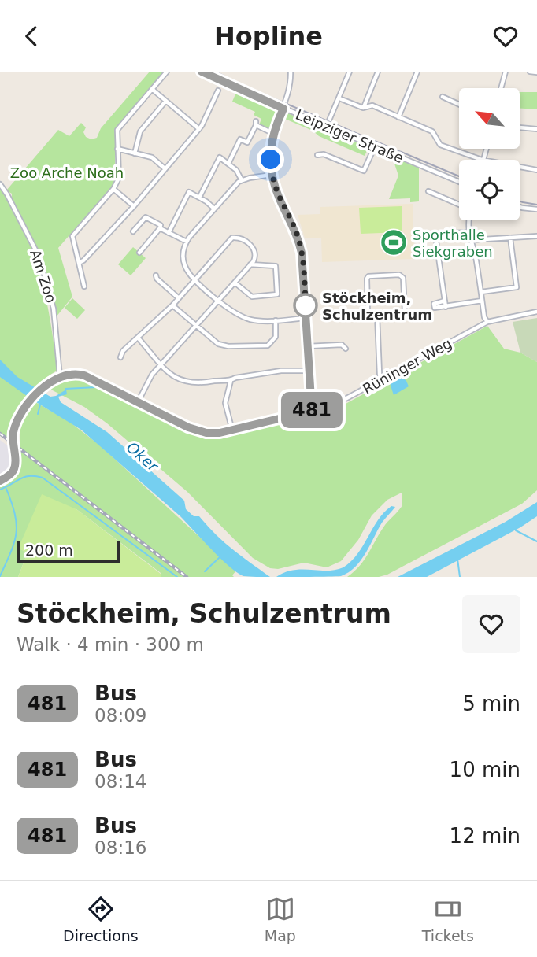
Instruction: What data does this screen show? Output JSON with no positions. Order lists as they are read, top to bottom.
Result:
{
  "streets": {
    "street": ["Leipziger Straße", "Am Zoo", "Rüninger Weg"]
  },
  "crossings": [
    ["Am Zoo", "Rüninger Weg"]
  ],
  "water": ["Oker"],
  "parks": ["Zoo Arche Noah"],
  "places": {
    "sports": ["Sporthalle Siekgraben"],
    "other": ["Stöckheim, Schulzentrum"]
  },
  "lines": ["bus line 481"],
  "scale_bar": "200 m",
  "north": "top left",
  "page": {
    "header": "Hopline",
    "on_map": "481",
    "scale": "200 m",
    "heading": ["Stöckheim, Schulzentrum", "Walk · 4 min · 300 m"],
    "list": [
      {
        "mark": "481",
        "name": "Bus",
        "note": "08:09",
        "value": "5 min"
      },
      {
        "mark": "481",
        "name": "Bus",
        "note": "08:14",
        "value": "10 min"
      },
      {
        "mark": "481",
        "name": "Bus",
        "note": "08:16",
        "value": "12 min"
      }
    ],
    "tabs": ["Directions", "Map", "Tickets"]
  }
}
